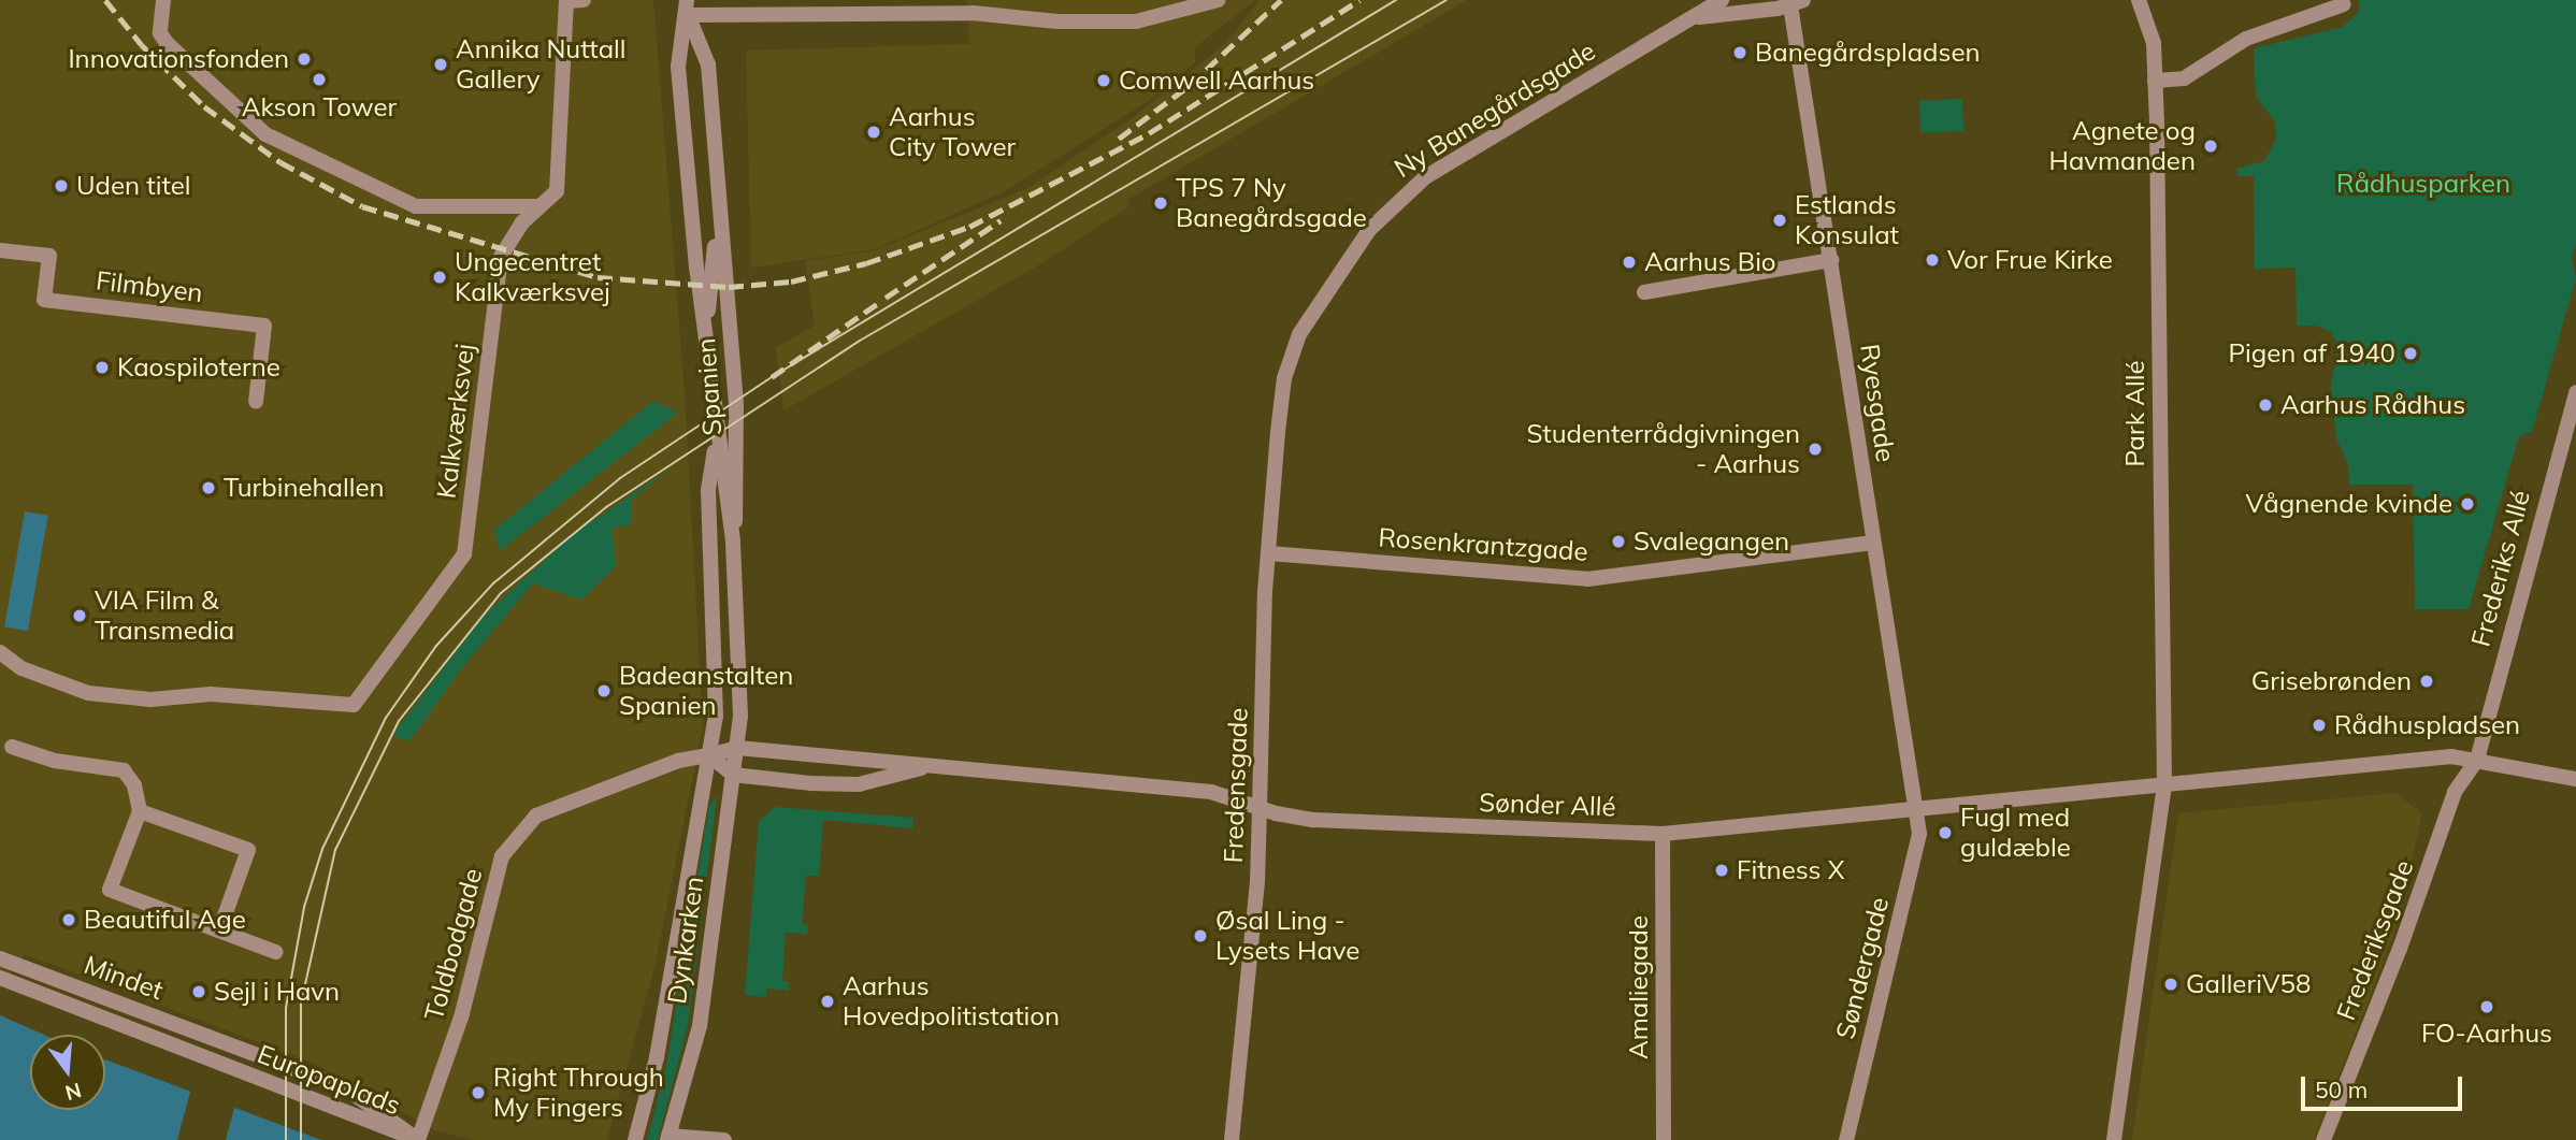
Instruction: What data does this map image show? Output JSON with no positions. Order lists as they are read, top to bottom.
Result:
{
  "streets": {
    "street": [
      "Ny Banegårdsgade",
      "Filmbyen",
      "Spanien",
      "Ryesgade",
      "Park Allé",
      "Kalkværksvej",
      "Rosenkrantzgade",
      "Frederiks Allé",
      "Fredensgade",
      "Sønder Allé",
      "Dynkarken",
      "Frederiksgade",
      "Toldbodgade",
      "Søndergade",
      "Mindet",
      "Amaliegade",
      "Europaplads"
    ]
  },
  "crossings": [
    ["Ny Banegårdsgade", "Fredensgade"],
    ["Spanien", "Sønder Allé"],
    ["Spanien", "Dynkarken"],
    ["Spanien", "Toldbodgade"],
    ["Ryesgade", "Rosenkrantzgade"],
    ["Ryesgade", "Sønder Allé"],
    ["Ryesgade", "Søndergade"],
    ["Park Allé", "Sønder Allé"],
    ["Rosenkrantzgade", "Fredensgade"],
    ["Frederiks Allé", "Frederiksgade"],
    ["Fredensgade", "Sønder Allé"],
    ["Sønder Allé", "Dynkarken"],
    ["Sønder Allé", "Toldbodgade"],
    ["Sønder Allé", "Søndergade"],
    ["Sønder Allé", "Amaliegade"],
    ["Dynkarken", "Toldbodgade"],
    ["Toldbodgade", "Europaplads"],
    ["Mindet", "Europaplads"]
  ],
  "parks": ["Rådhusparken"],
  "places": [
    "Banegårdspladsen",
    "Innovationsfonden",
    "Annika Nuttall Gallery",
    "Akson Tower",
    "Comwell Aarhus",
    "Aarhus City Tower",
    "Agnete og Havmanden",
    "Uden titel",
    "TPS 7 Ny Banegårdsgade",
    "Estlands Konsulat",
    "Vor Frue Kirke",
    "Aarhus Bio",
    "Ungecentret Kalkværksvej",
    "Pigen af 1940",
    "Kaospiloterne",
    "Aarhus Rådhus",
    "Studenterrådgivningen - Aarhus",
    "Turbinehallen",
    "Vågnende kvinde",
    "Svalegangen",
    "VIA Film & Transmedia",
    "Grisebrønden",
    "Badeanstalten Spanien",
    "Rådhuspladsen",
    "Fugl med guldæble",
    "Fitness X",
    "Beautiful Age",
    "Øsal Ling - Lysets Have",
    "GalleriV58",
    "Sejl i Havn",
    "Aarhus Hovedpolitistation",
    "FO-Aarhus",
    "Right Through My Fingers"
  ],
  "scale_bar": "50 m",
  "north": "bottom"
}
